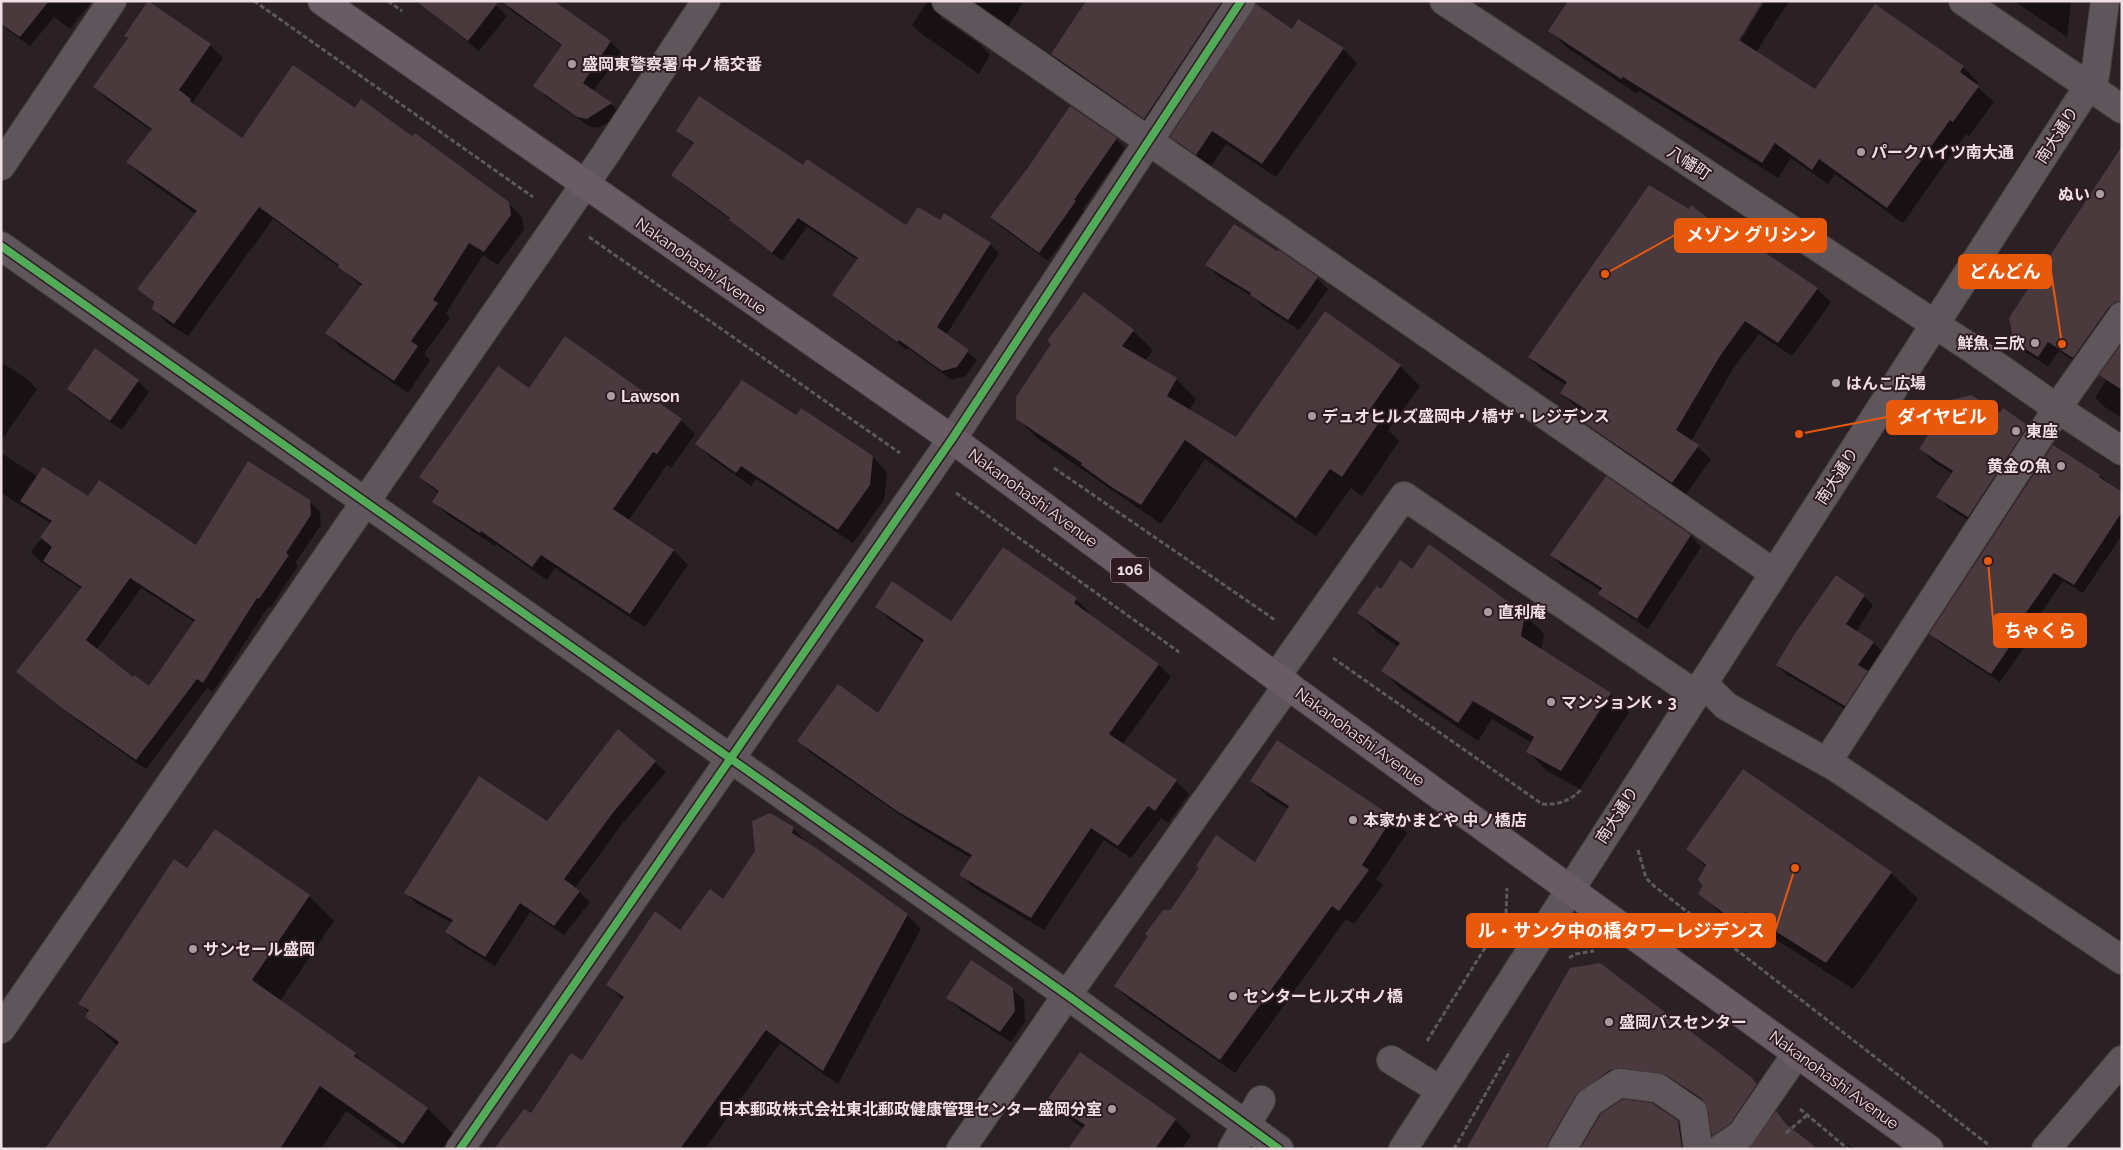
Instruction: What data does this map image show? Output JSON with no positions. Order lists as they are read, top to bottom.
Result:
{
  "streets": {
    "highway": ["Nakanohashi Avenue", "106"],
    "street": ["南大通り", "八幡町"]
  },
  "crossings": [
    ["南大通り", "八幡町"],
    ["南大通り", "Nakanohashi Avenue"]
  ],
  "places": [
    "盛岡東警察署 中ノ橋交番",
    "パークハイツ南大通",
    "ぬい",
    "メゾン グリシン",
    "鮮魚 三欣",
    "どんどん",
    "はんこ広場",
    "Lawson",
    "デュオヒルズ盛岡中ノ橋ザ・レジデンス",
    "東座",
    "ダイヤビル",
    "黄金の魚",
    "ちゃくら",
    "直利庵",
    "マンションK・3",
    "本家かまどや 中ノ橋店",
    "ル・サンク中の橋タワーレジデンス",
    "サンセール盛岡",
    "センターヒルズ中ノ橋",
    "盛岡バスセンター",
    "日本郵政株式会社東北郵政健康管理センター盛岡分室"
  ]
}
